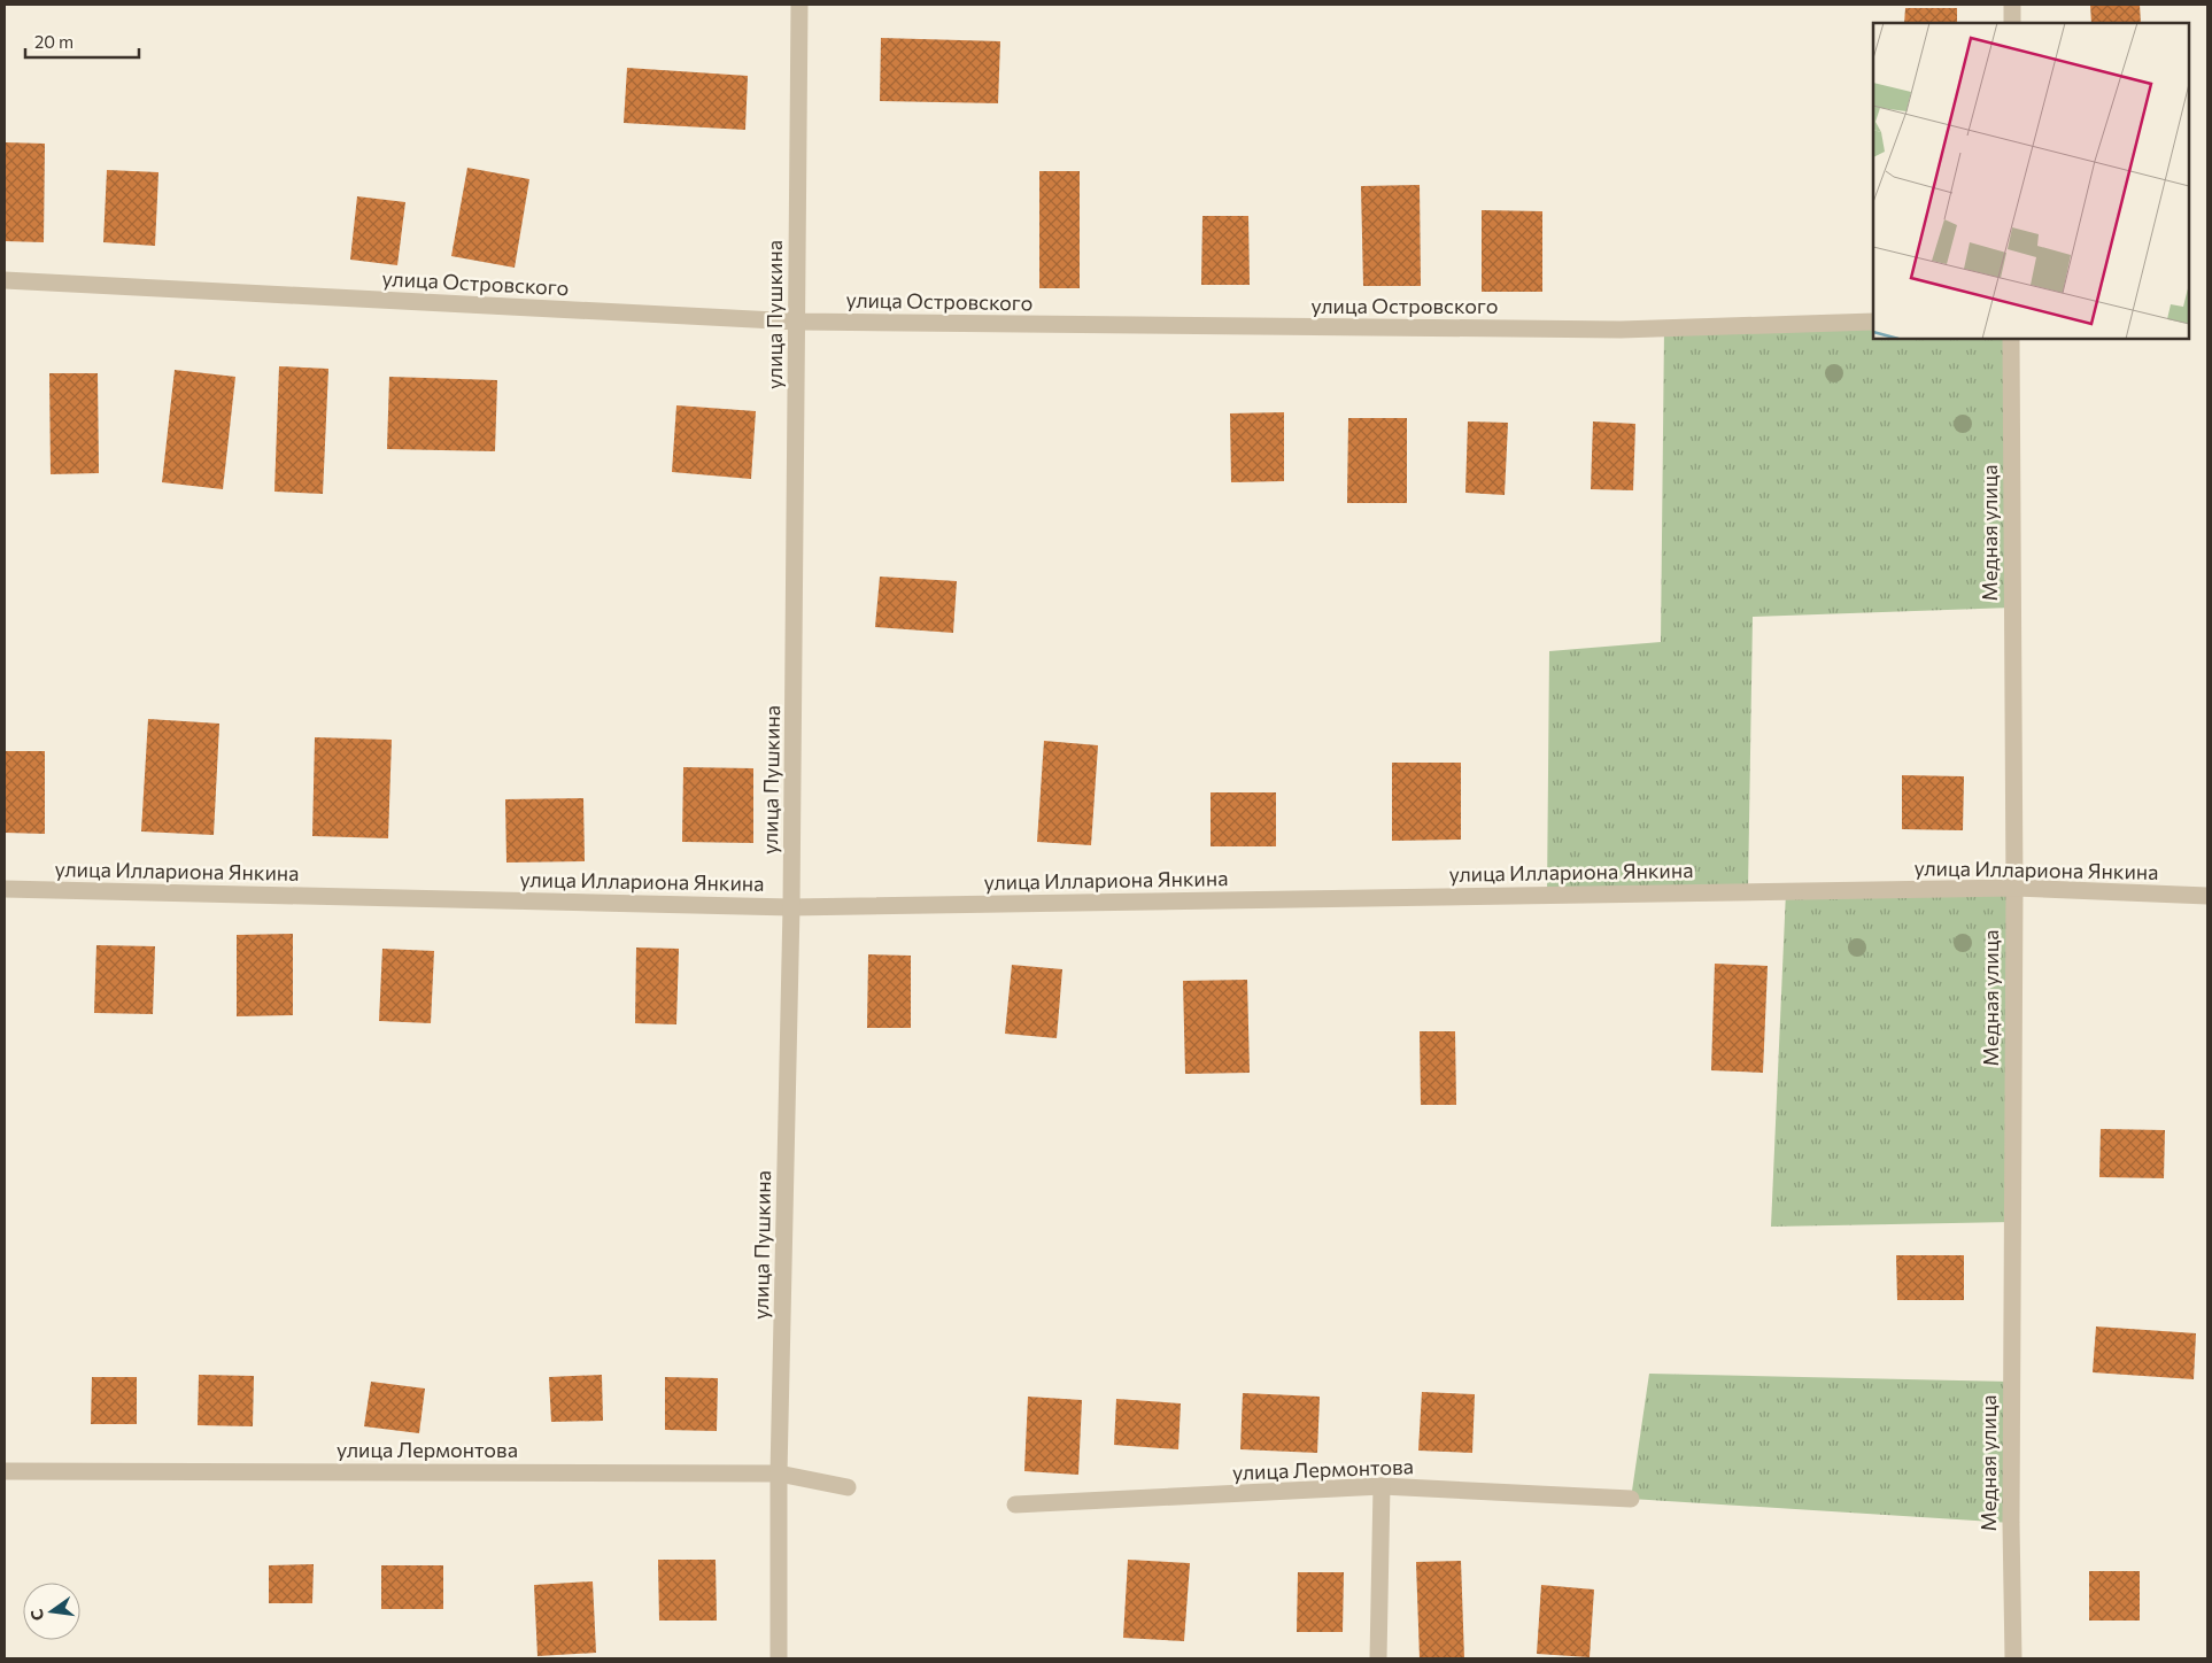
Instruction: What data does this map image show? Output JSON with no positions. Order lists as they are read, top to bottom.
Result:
{
  "streets": {
    "street": [
      "улица Островского",
      "улица Пушкина",
      "Медная улица",
      "улица Иллариона Янкина",
      "улица Лермонтова"
    ]
  },
  "crossings": [
    ["улица Островского", "улица Пушкина"],
    ["улица Пушкина", "улица Иллариона Янкина"],
    ["улица Пушкина", "улица Лермонтова"],
    ["Медная улица", "улица Иллариона Янкина"]
  ],
  "scale_bar": "20 m",
  "north": "left"
}
